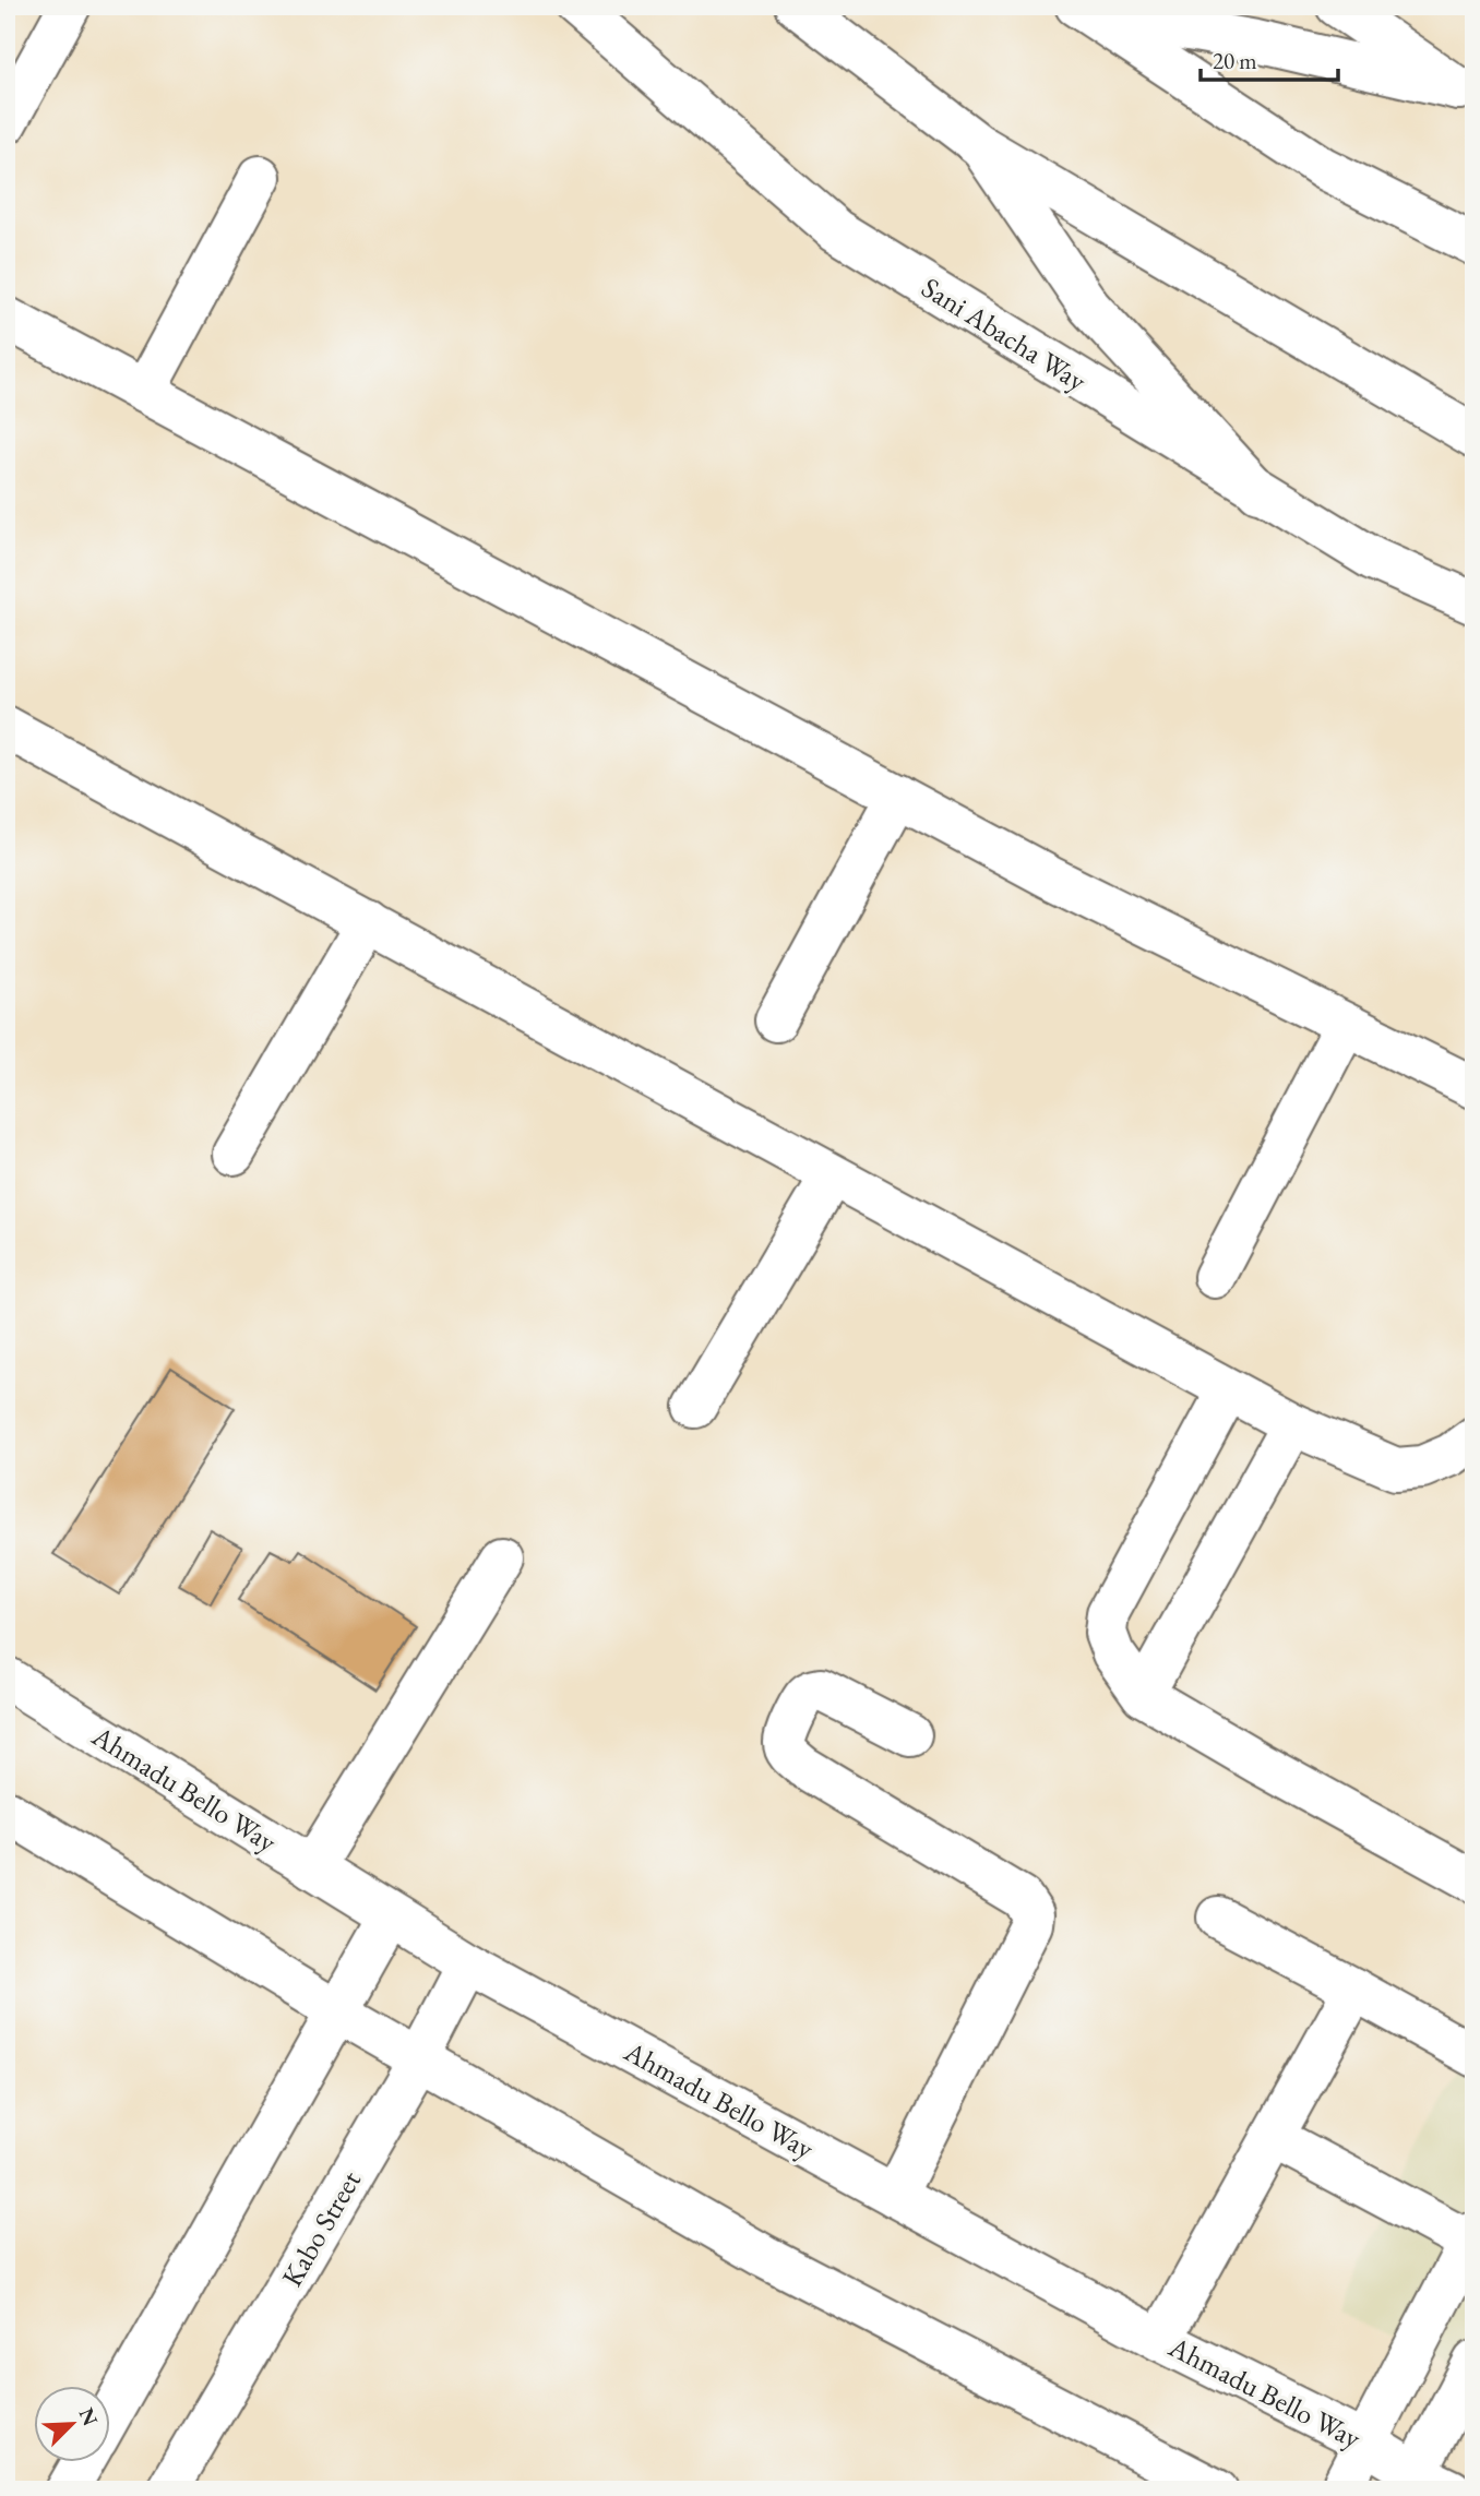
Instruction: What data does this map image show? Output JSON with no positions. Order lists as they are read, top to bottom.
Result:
{
  "streets": {
    "main road": ["Sani Abacha Way", "Ahmadu Bello Way", "Kabo Street"]
  },
  "crossings": [
    ["Ahmadu Bello Way", "Kabo Street"]
  ],
  "scale_bar": "20 m",
  "north": "top right"
}
